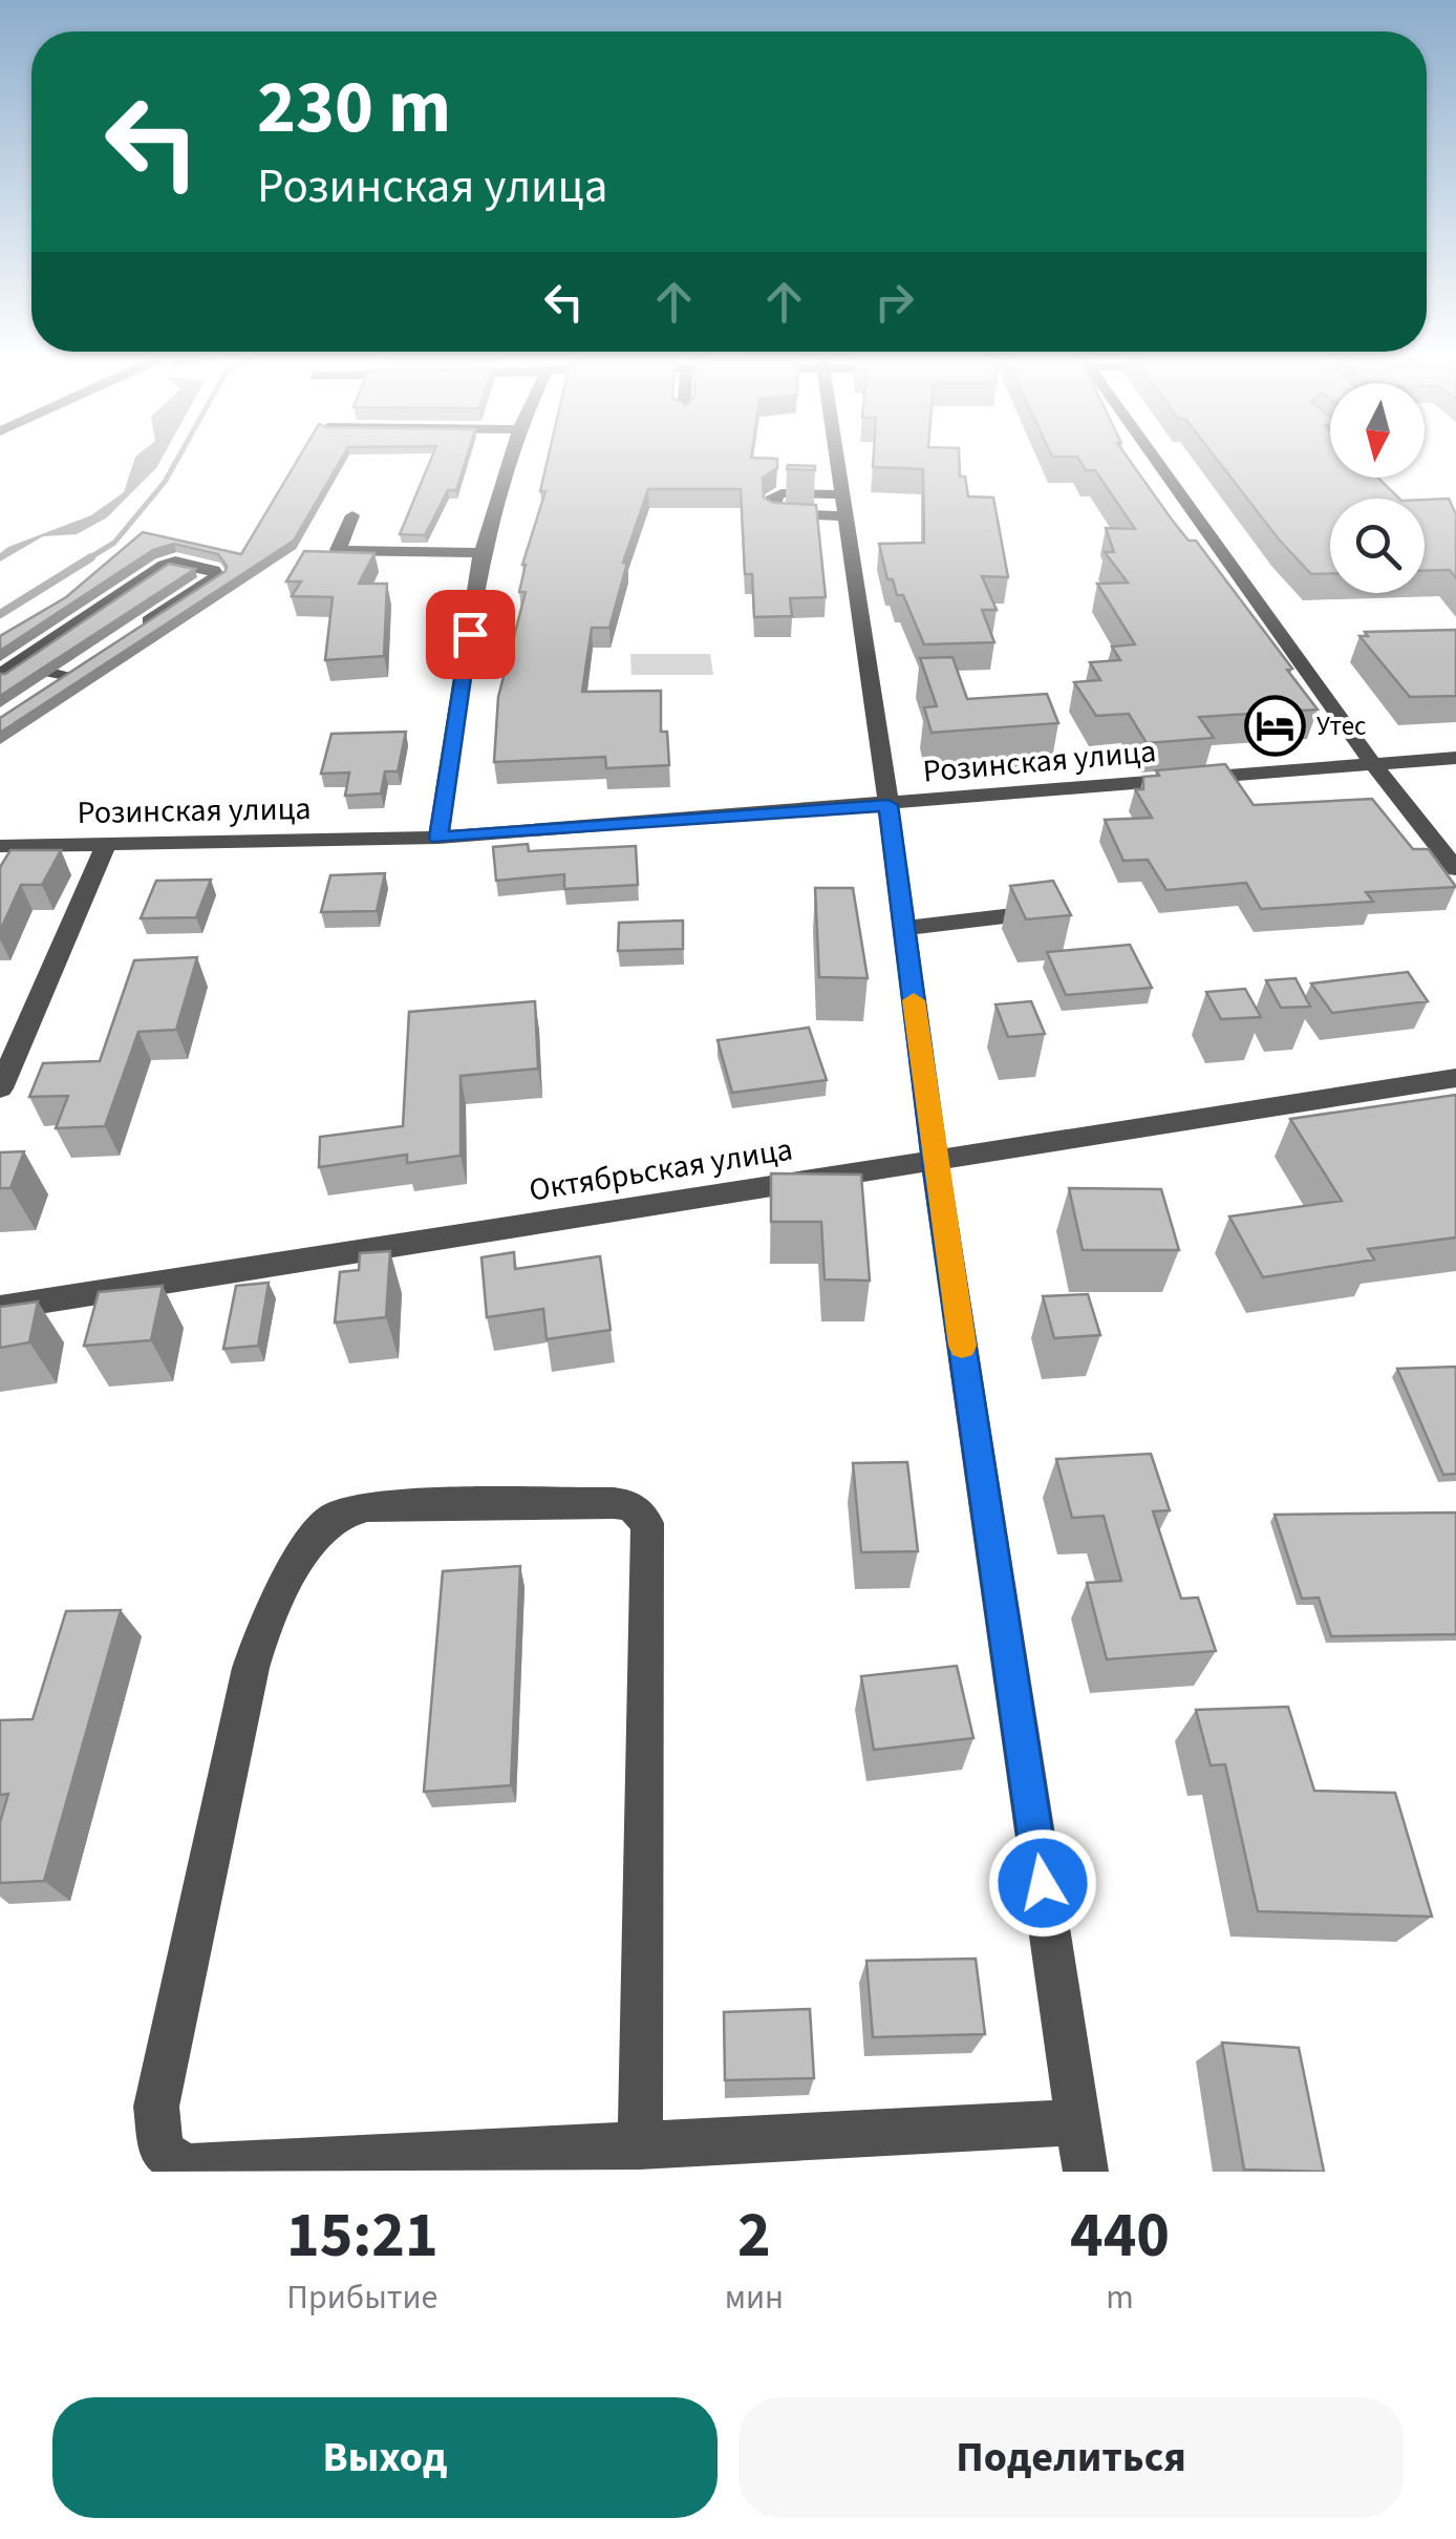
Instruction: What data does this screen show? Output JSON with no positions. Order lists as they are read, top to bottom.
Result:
{
  "streets": {
    "street": ["Розинская улица", "Октябрьская улица"]
  },
  "places": {
    "hotel": ["Утес"]
  },
  "north": "bottom",
  "page": {
    "turn": ["230 m", "Розинская улица"],
    "eta": [
      "15:21",
      "Прибытие",
      "2",
      "мин",
      "440",
      "m"
    ],
    "buttons": ["Выход", "Поделиться"]
  }
}
